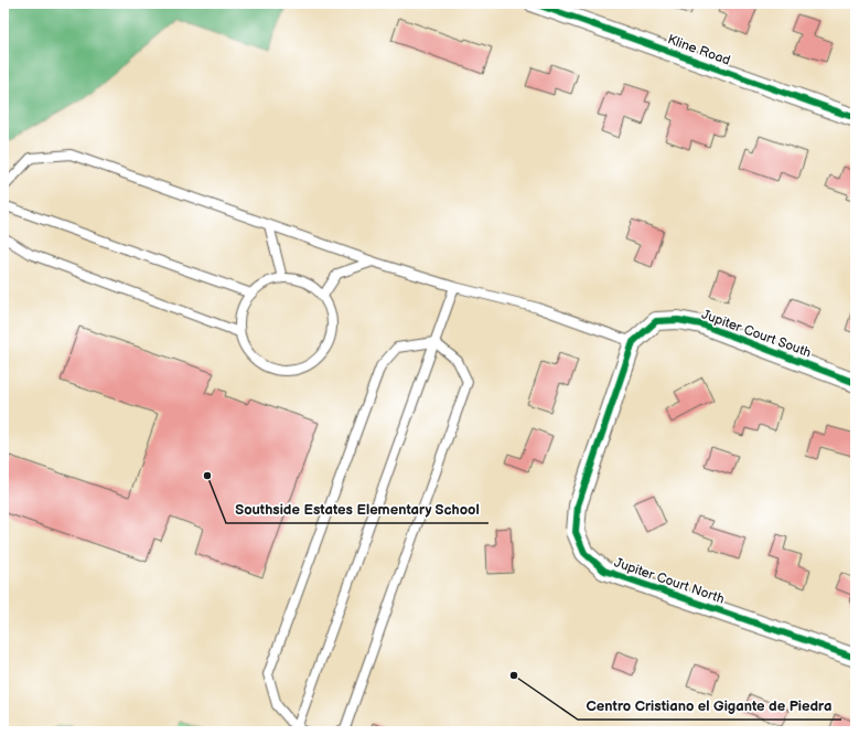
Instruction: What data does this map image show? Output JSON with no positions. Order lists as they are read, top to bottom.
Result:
{
  "streets": {
    "street": ["Kline Road", "Jupiter Court South", "Jupiter Court North"]
  },
  "crossings": [
    ["Jupiter Court South", "Jupiter Court North"]
  ],
  "places": ["Southside Estates Elementary School", "Centro Cristiano el Gigante de Piedra"]
}
